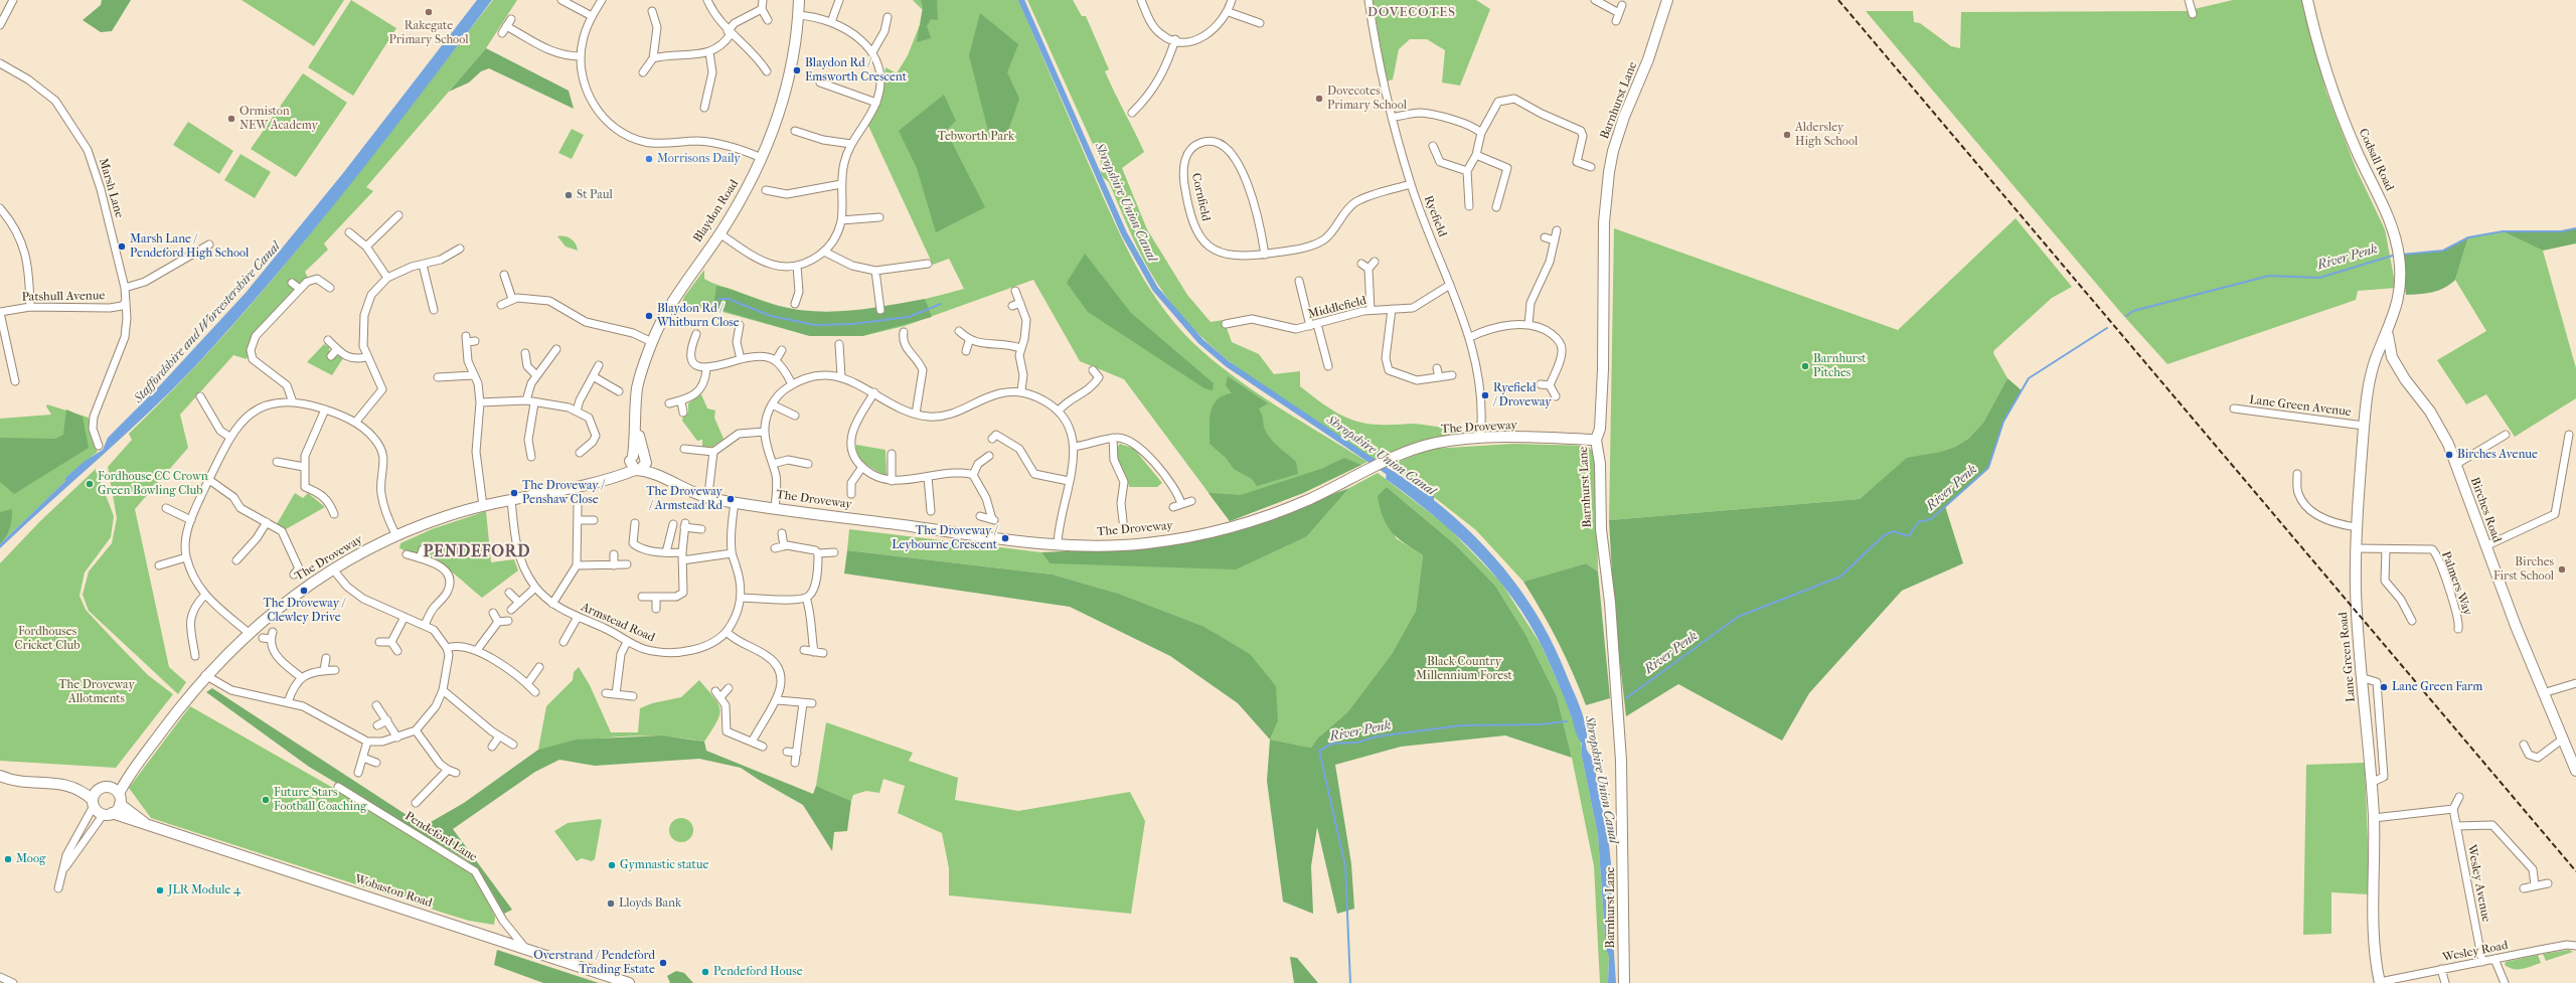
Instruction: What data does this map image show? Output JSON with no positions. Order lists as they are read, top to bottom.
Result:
{
  "streets": {
    "street": [
      "Barnhurst Lane",
      "Codsall Road",
      "Marsh Lane",
      "Cornfield",
      "Blaydon Road",
      "Ryefield",
      "Patshull Avenue",
      "Middlefield",
      "Lane Green Avenue",
      "The Droveway",
      "Birches Road",
      "Palmers Way",
      "Armstead Road",
      "Lane Green Road",
      "Pendeford Lane",
      "Wesley Avenue",
      "Wobaston Road",
      "Wesley Road"
    ]
  },
  "crossings": [
    ["Barnhurst Lane", "The Droveway"],
    ["Codsall Road", "Birches Road"],
    ["Codsall Road", "Lane Green Road"],
    ["Marsh Lane", "Patshull Avenue"],
    ["Cornfield", "Ryefield"],
    ["Blaydon Road", "The Droveway"],
    ["Ryefield", "Middlefield"],
    ["Ryefield", "The Droveway"],
    ["Lane Green Avenue", "Lane Green Road"],
    ["The Droveway", "Armstead Road"],
    ["The Droveway", "Wobaston Road"],
    ["Birches Road", "Lane Green Road"],
    ["Palmers Way", "Lane Green Road"],
    ["Lane Green Road", "Wesley Road"],
    ["Pendeford Lane", "Wobaston Road"],
    ["Wesley Avenue", "Wesley Road"]
  ],
  "districts": ["DOVECOTES", "PENDEFORD"],
  "water": ["Shropshire Union Canal", "River Penk", "Staffordshire and Worcestershire Canal"],
  "parks": [
    "Tebworth Park",
    "Fordhouses Cricket Club",
    "Black Country Millennium Forest",
    "The Droveway Allotments"
  ],
  "places": [
    "Rakegate Primary School",
    "Blaydon Rd / Emsworth Crescent",
    "Dovecotes Primary School",
    "Ormiston NEW Academy",
    "Aldersley High School",
    "Morrisons Daily",
    "St Paul",
    "Marsh Lane / Pendeford High School",
    "Blaydon Rd / Whitburn Close",
    "Barnhurst Pitches",
    "Ryefield / Droveway",
    "Birches Avenue",
    "Fordhouse CC Crown Green Bowling Club",
    "The Droveway / Penshaw Close",
    "The Droveway / Armstead Rd",
    "The Droveway / Leybourne Crescent",
    "Birches First School",
    "The Droveway / Clewley Drive",
    "Lane Green Farm",
    "Future Stars Football Coaching",
    "Moog",
    "Gymnastic statue",
    "JLR Module 4",
    "Lloyds Bank",
    "Overstrand / Pendeford Trading Estate",
    "Pendeford House"
  ]
}
